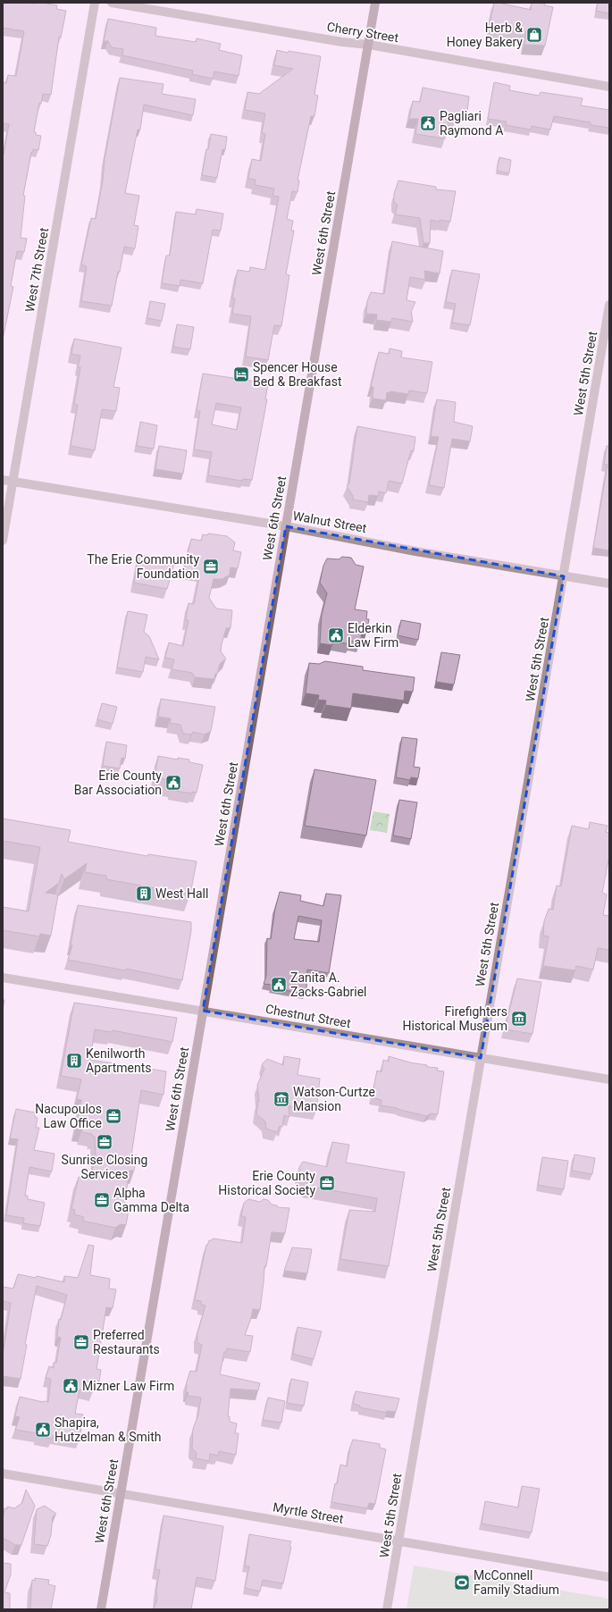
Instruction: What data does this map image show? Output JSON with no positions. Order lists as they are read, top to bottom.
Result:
{
  "streets": {
    "main road": ["West 6th Street"],
    "street": [
      "Cherry Street",
      "West 7th Street",
      "West 5th Street",
      "Walnut Street",
      "Chestnut Street",
      "Myrtle Street"
    ]
  },
  "crossings": [
    ["Cherry Street", "West 6th Street"],
    ["West 6th Street", "Walnut Street"],
    ["West 6th Street", "Chestnut Street"],
    ["West 6th Street", "Myrtle Street"],
    ["West 7th Street", "Walnut Street"],
    ["West 5th Street", "Walnut Street"],
    ["West 5th Street", "Chestnut Street"],
    ["West 5th Street", "Myrtle Street"]
  ],
  "places": {
    "shop": ["Herb & Honey Bakery"],
    "public building": [
      "Pagliari Raymond A",
      "Elderkin Law Firm",
      "Erie County Bar Association",
      "Zanita A. Zacks-Gabriel",
      "Mizner Law Firm",
      "Shapira, Hutzelman & Smith"
    ],
    "hotel": ["Spencer House Bed & Breakfast"],
    "office": [
      "The Erie Community Foundation",
      "Nacupoulos Law Office",
      "Sunrise Closing Services",
      "Erie County Historical Society",
      "Alpha Gamma Delta",
      "Preferred Restaurants"
    ],
    "building": ["West Hall", "Kenilworth Apartments"],
    "museum": ["Firefighters Historical Museum", "Watson-Curtze Mansion"],
    "sports": ["McConnell Family Stadium"]
  }
}
